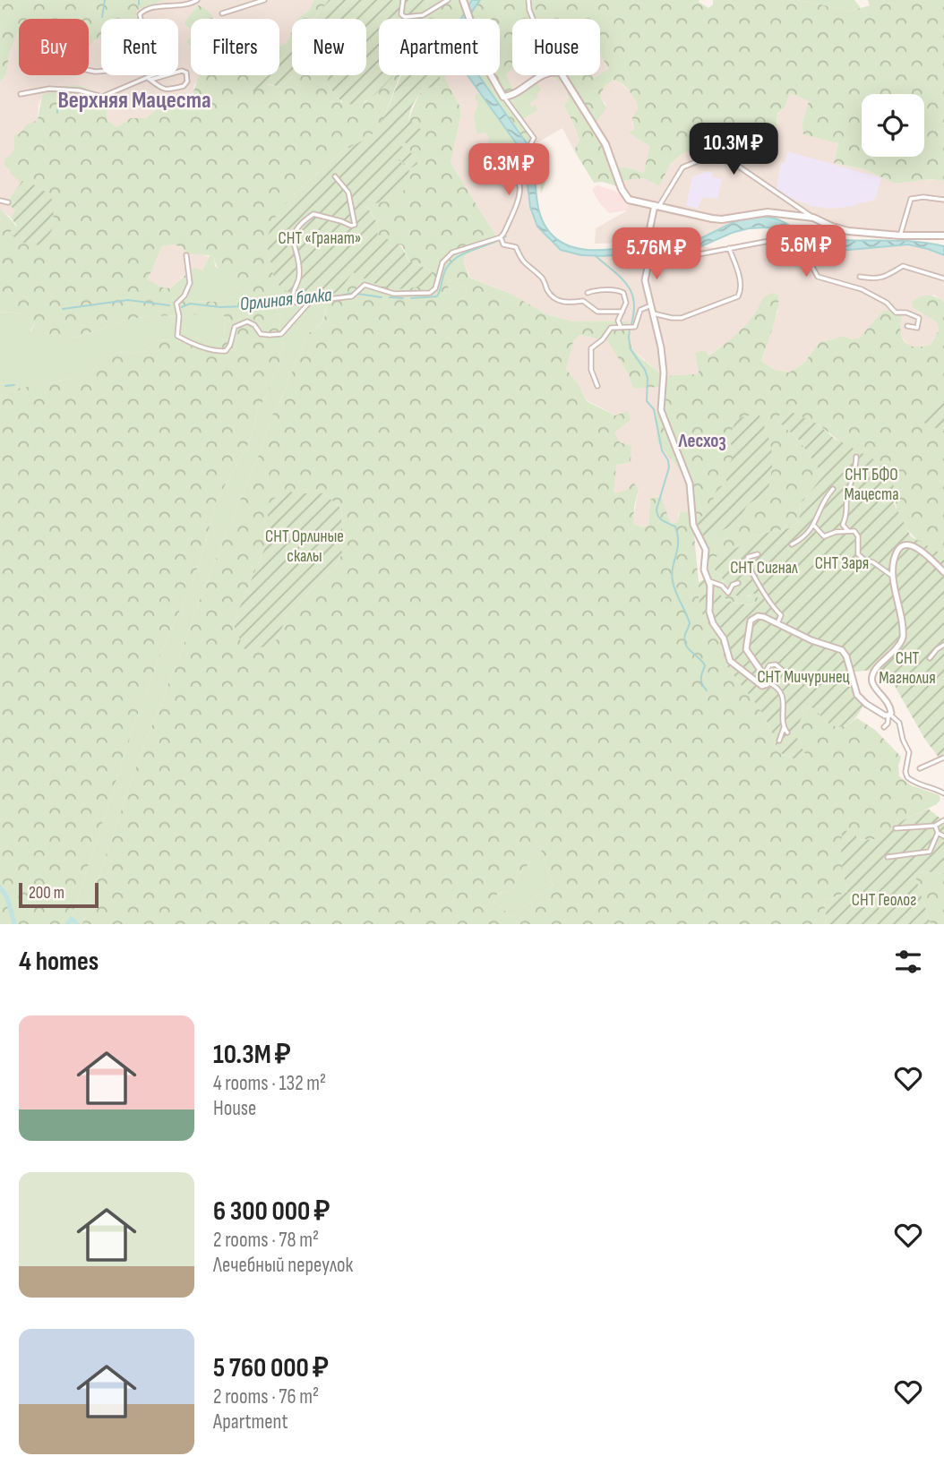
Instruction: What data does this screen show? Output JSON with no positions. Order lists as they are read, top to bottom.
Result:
{
  "districts": ["Верхняя Мацеста", "Лесхоз"],
  "water": ["Орлиная балка"],
  "parks": [
    "СНТ «Гранат»",
    "СНТ БФО Мацеста",
    "СНТ Орлиные скалы",
    "СНТ Заря",
    "СНТ Сигнал",
    "СНТ Магнолия",
    "СНТ Мичуринец",
    "СНТ Геолог"
  ],
  "scale_bar": "200 m",
  "page": {
    "chip": [
      "Buy",
      "Rent",
      "Filters",
      "New",
      "Apartment",
      "House"
    ],
    "price": [
      "10.3M ₽",
      "6.3M ₽",
      "5.6M ₽",
      "5.76M ₽"
    ],
    "scale": "200 m",
    "heading": "4 homes",
    "list": [
      {
        "name": "10.3M ₽",
        "note": "4 rooms · 132 m² · House"
      },
      {
        "name": "6 300 000 ₽",
        "note": "2 rooms · 78 m² · Лечебный переулок"
      },
      {
        "name": "5 760 000 ₽",
        "note": "2 rooms · 76 m² · Apartment"
      }
    ]
  }
}
